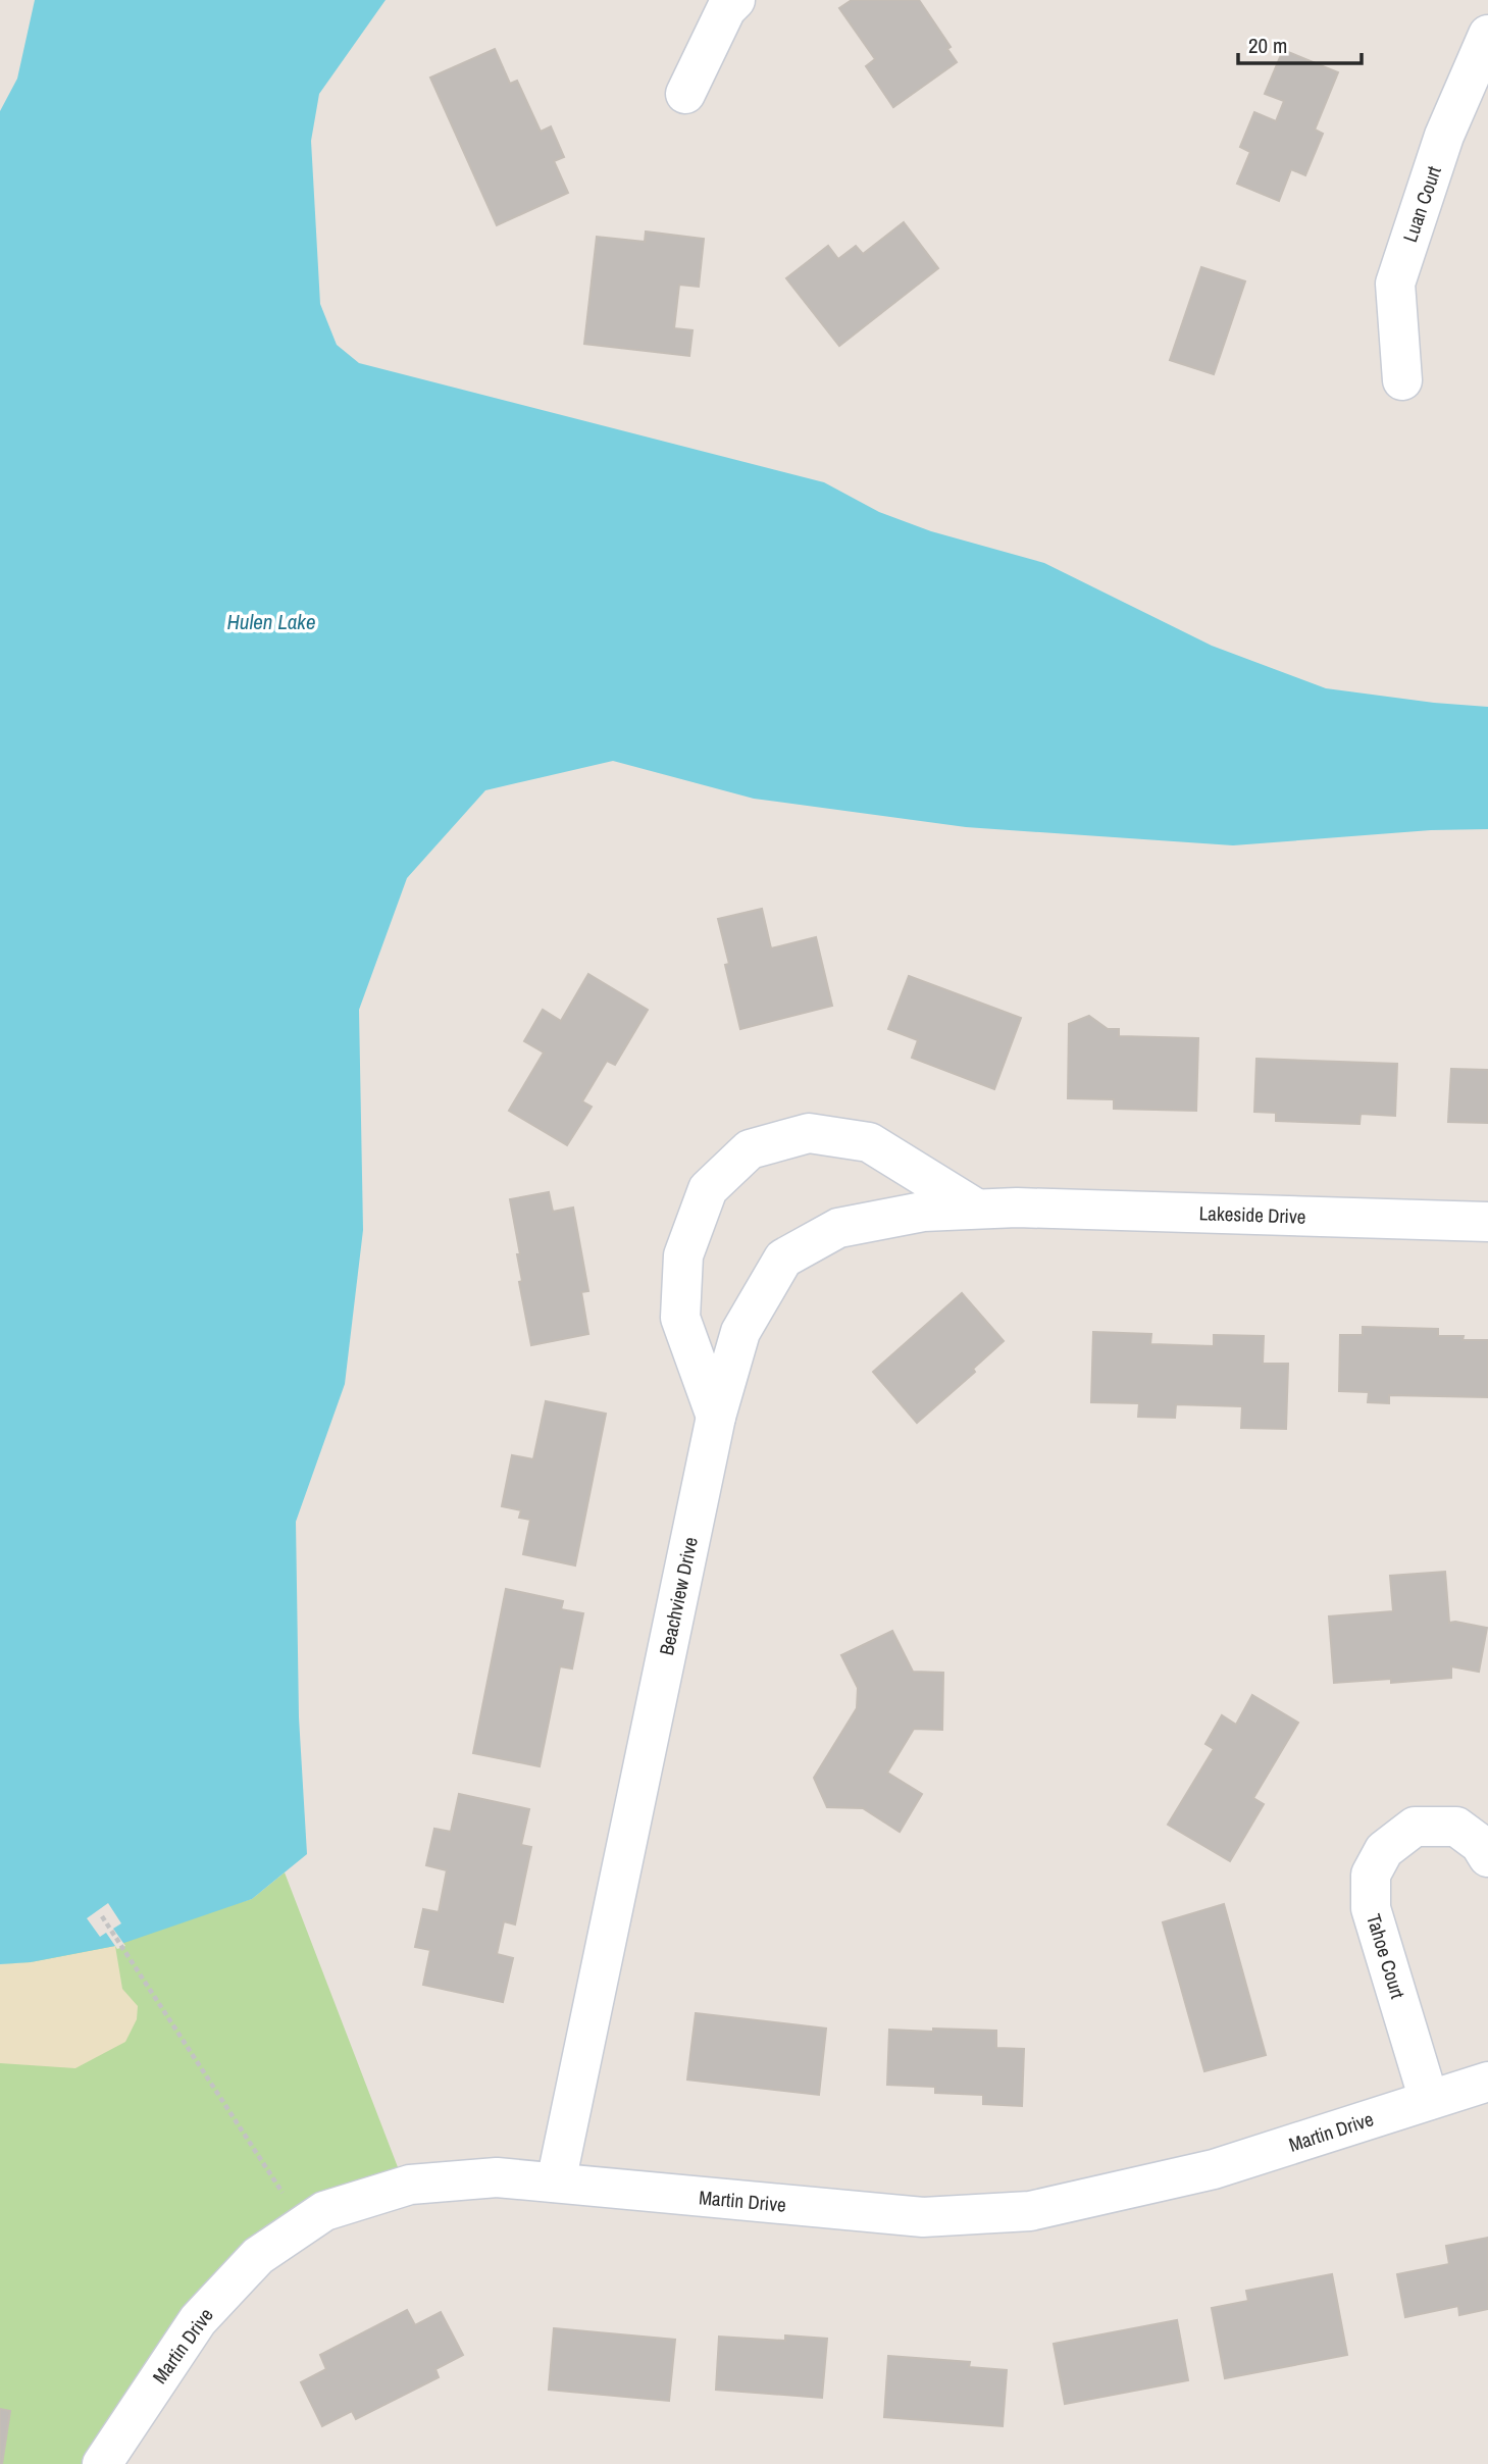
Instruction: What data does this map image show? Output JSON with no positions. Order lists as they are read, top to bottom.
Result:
{
  "streets": {
    "street": [
      "Luan Court",
      "Lakeside Drive",
      "Beachview Drive",
      "Tahoe Court",
      "Martin Drive"
    ]
  },
  "crossings": [
    ["Lakeside Drive", "Beachview Drive"],
    ["Beachview Drive", "Martin Drive"],
    ["Tahoe Court", "Martin Drive"]
  ],
  "water": ["Hulen Lake"],
  "scale_bar": "20 m"
}
